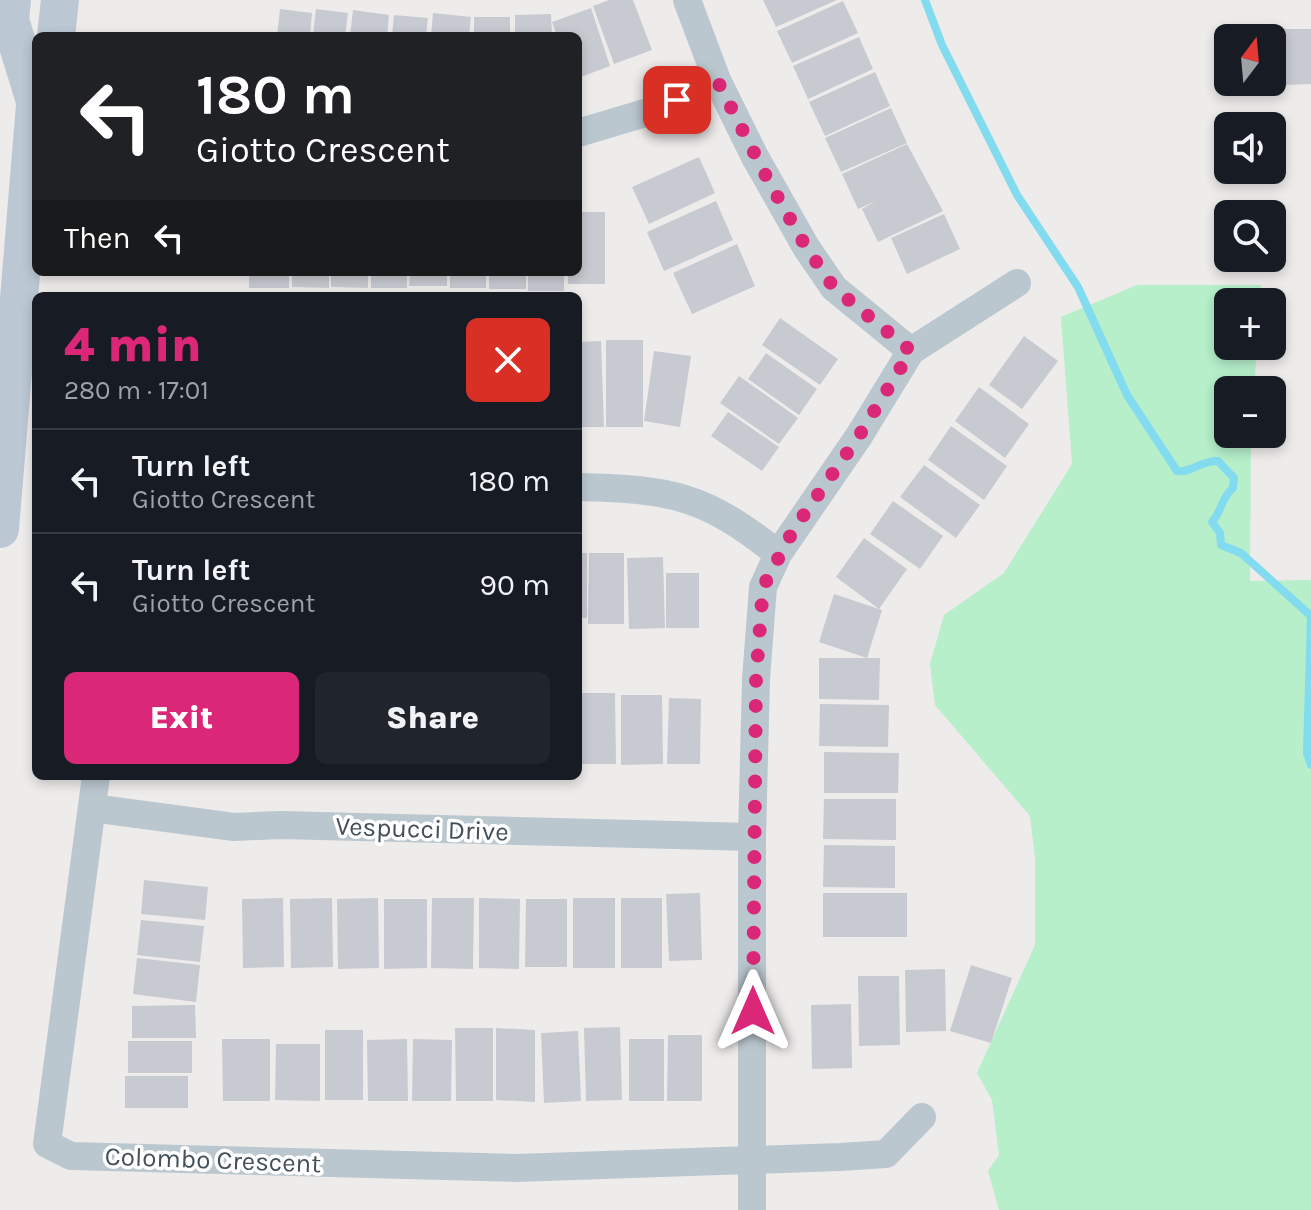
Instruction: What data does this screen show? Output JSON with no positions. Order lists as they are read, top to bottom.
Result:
{
  "streets": {
    "street": ["Vespucci Drive", "Colombo Crescent"]
  },
  "crossings": [
    ["Vespucci Drive", "Colombo Crescent"]
  ],
  "north": "top",
  "page": {
    "map_buttons": ["+", "−"],
    "turn": ["180 m", "Giotto Crescent"],
    "then": "Then",
    "heading": ["4 min", "280 m · 17:01"],
    "list": [
      {
        "name": "Turn left",
        "note": "Giotto Crescent",
        "value": "180 m"
      },
      {
        "name": "Turn left",
        "note": "Giotto Crescent",
        "value": "90 m"
      }
    ],
    "buttons": ["Exit", "Share"]
  }
}
